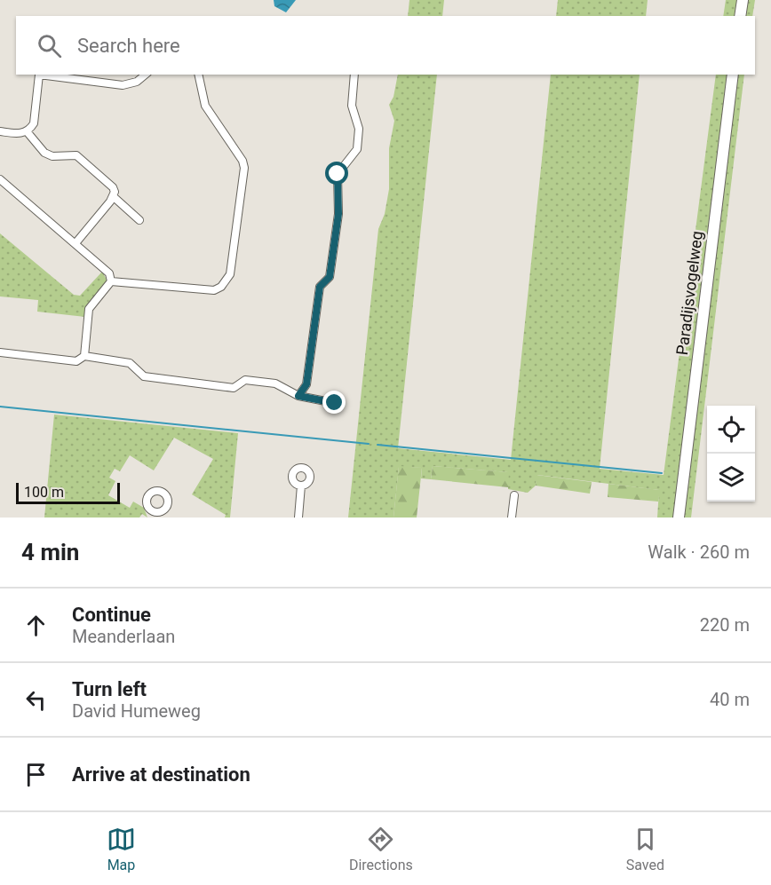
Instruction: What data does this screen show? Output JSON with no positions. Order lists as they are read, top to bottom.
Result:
{
  "streets": {
    "street": ["Paradijsvogelweg"]
  },
  "scale_bar": "100 m",
  "page": {
    "search": "Search here",
    "scale": "100 m",
    "heading": ["4 min", "Walk · 260 m"],
    "list": [
      ["Continue", "Meanderlaan", "220 m"],
      ["Turn left", "David Humeweg", "40 m"],
      "Arrive at destination"
    ],
    "nav": ["Map", "Directions", "Saved"]
  }
}
